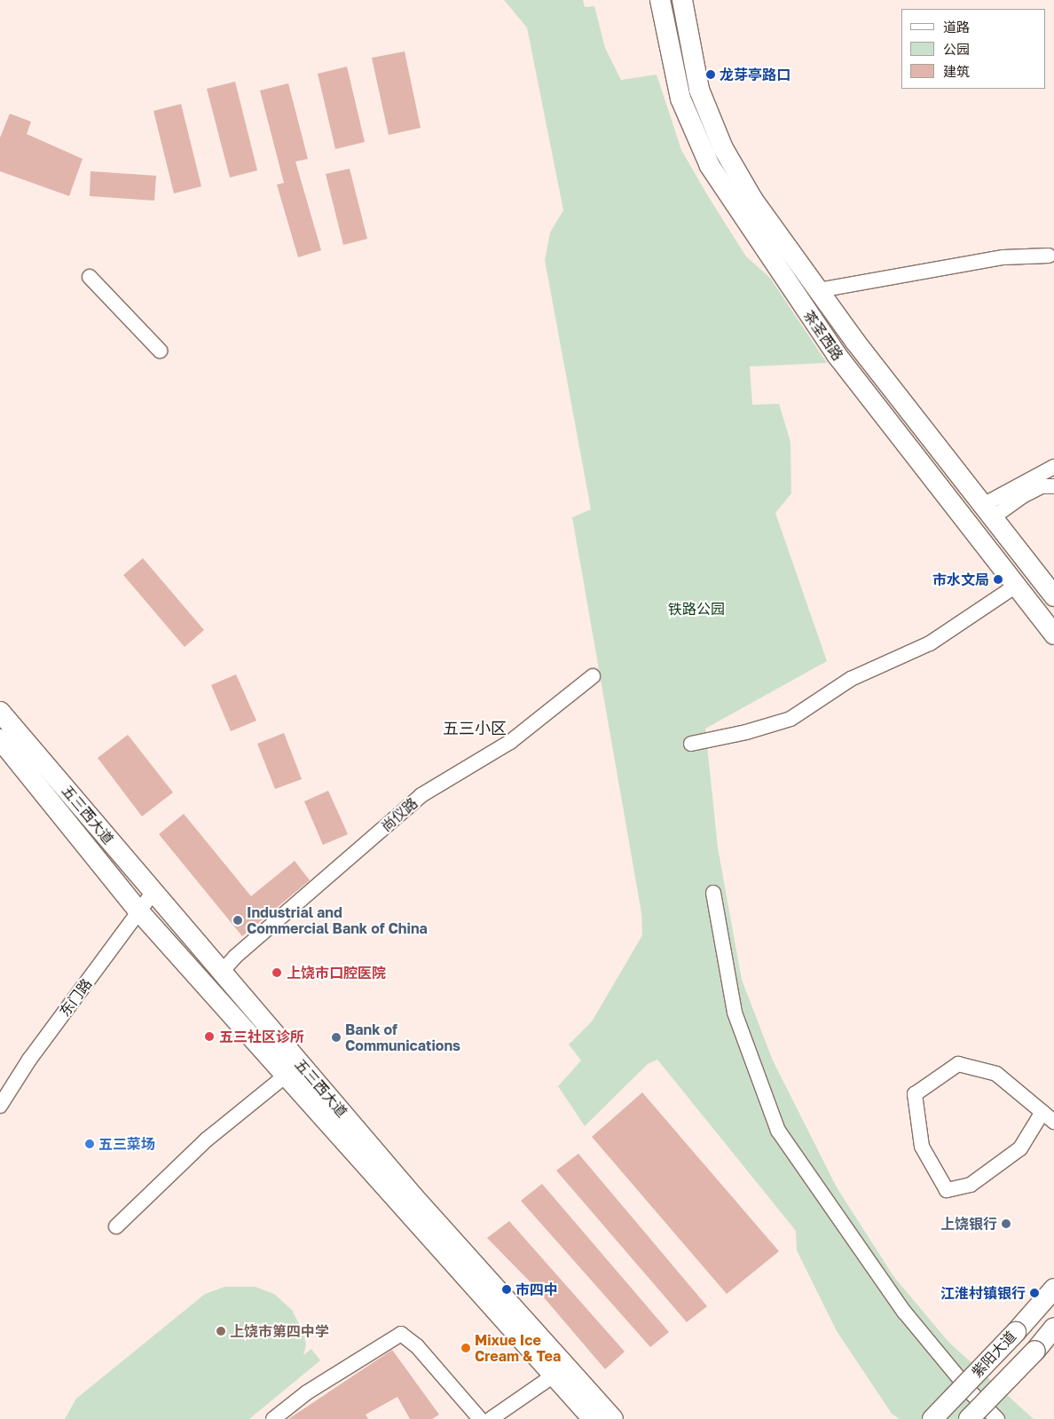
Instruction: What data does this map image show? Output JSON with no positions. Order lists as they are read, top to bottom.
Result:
{
  "streets": {
    "main road": ["茶圣西路", "五三西大道", "紫阳大道"],
    "street": ["尚仪路", "东门路"]
  },
  "crossings": [
    ["五三西大道", "尚仪路"],
    ["五三西大道", "东门路"]
  ],
  "districts": ["五三小区"],
  "parks": ["铁路公园"],
  "places": [
    "龙芽亭路口",
    "市水文局",
    "Industrial and Commercial Bank of China",
    "上饶市口腔医院",
    "五三社区诊所",
    "Bank of Communications",
    "五三菜场",
    "上饶银行",
    "市四中",
    "江淮村镇银行",
    "上饶市第四中学",
    "Mixue Ice Cream & Tea"
  ],
  "legend": ["道路", "公园", "建筑"]
}
